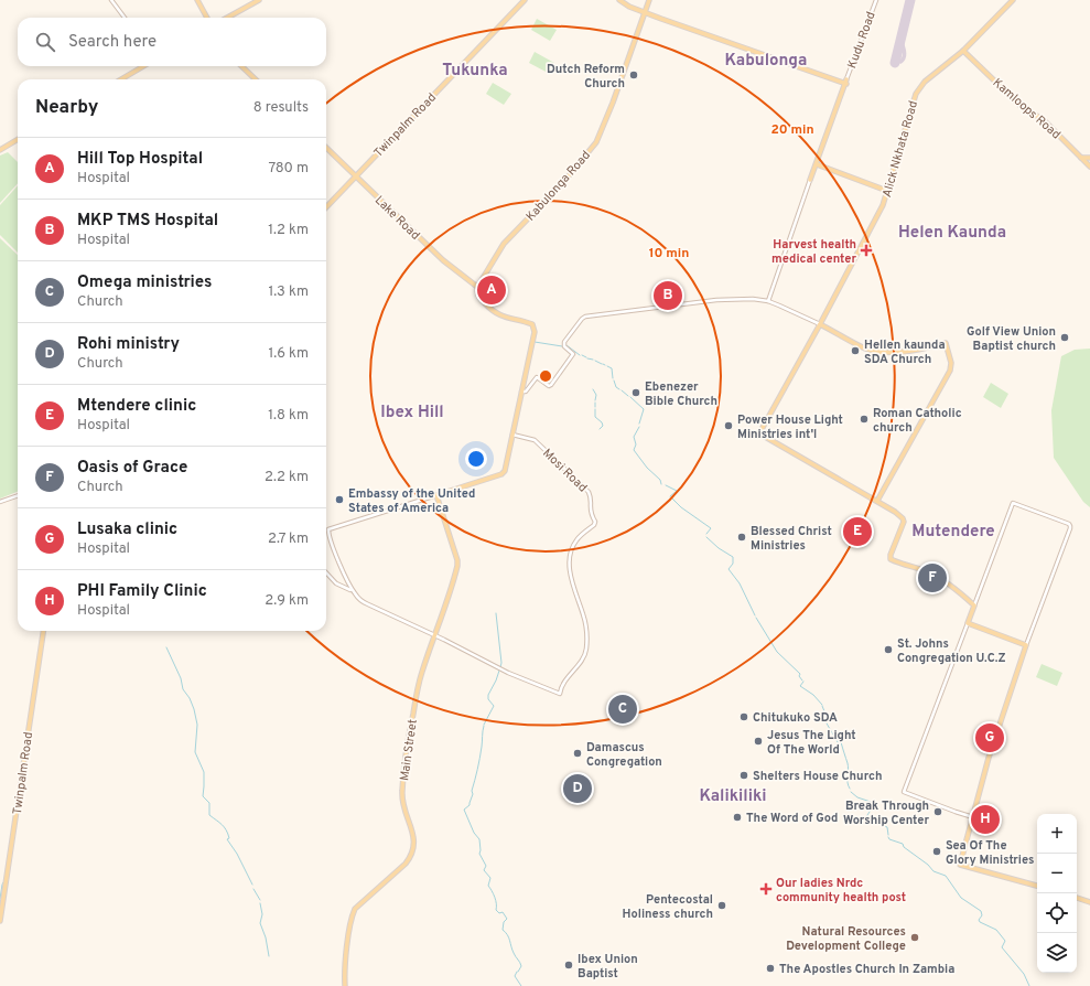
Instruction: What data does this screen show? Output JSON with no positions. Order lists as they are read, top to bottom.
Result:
{
  "streets": {
    "main road": [
      "Kudu Road",
      "Kamloops Road",
      "Twinpalm Road",
      "Alick Nkhata Road",
      "Kabulonga Road",
      "Lake Road",
      "Main Street"
    ],
    "street": ["Mosi Road"]
  },
  "crossings": [
    ["Kamloops Road", "Alick Nkhata Road"],
    ["Twinpalm Road", "Lake Road"],
    ["Kabulonga Road", "Lake Road"],
    ["Mosi Road", "Main Street"]
  ],
  "districts": [
    "Kabulonga",
    "Tukunka",
    "Helen Kaunda",
    "Ibex Hill",
    "Mutendere",
    "Kalikiliki"
  ],
  "places": {
    "other": [
      "Dutch Reform Church",
      "Golf View Union Baptist church",
      "Hellen kaunda SDA Church",
      "Ebenezer Bible Church",
      "Roman Catholic church",
      "Power House Light Ministries int'l",
      "Embassy of the United States of America",
      "Blessed Christ Ministries",
      "St. Johns Congregation U.C.Z",
      "Chitukuko SDA",
      "Jesus The Light Of The World",
      "Damascus Congregation",
      "Shelters House Church",
      "Break Through Worship Center",
      "The Word of God",
      "Sea Of The Glory Ministries",
      "Pentecostal Holiness church",
      "Natural Resources Development College",
      "Ibex Union Baptist",
      "The Apostles Church In Zambia"
    ],
    "health": ["Harvest health medical center", "Our ladies Nrdc community health post"]
  },
  "page": {
    "search": "Search here",
    "heading": ["Nearby", "8 results"],
    "list": [
      {
        "mark": "A",
        "name": "Hill Top Hospital",
        "note": "Hospital",
        "value": "780 m"
      },
      {
        "mark": "B",
        "name": "MKP TMS Hospital",
        "note": "Hospital",
        "value": "1.2 km"
      },
      {
        "mark": "C",
        "name": "Omega ministries",
        "note": "Church",
        "value": "1.3 km"
      },
      {
        "mark": "D",
        "name": "Rohi ministry",
        "note": "Church",
        "value": "1.6 km"
      },
      {
        "mark": "E",
        "name": "Mtendere clinic",
        "note": "Hospital",
        "value": "1.8 km"
      },
      {
        "mark": "F",
        "name": "Oasis of Grace",
        "note": "Church",
        "value": "2.2 km"
      },
      {
        "mark": "G",
        "name": "Lusaka clinic",
        "note": "Hospital",
        "value": "2.7 km"
      },
      {
        "mark": "H",
        "name": "PHI Family Clinic",
        "note": "Hospital",
        "value": "2.9 km"
      }
    ],
    "pins": [
      "A",
      "B",
      "E",
      "F",
      "C",
      "G",
      "D",
      "H"
    ],
    "map_buttons": ["+", "−"]
  },
  "rings": ["20 min", "10 min"]
}
